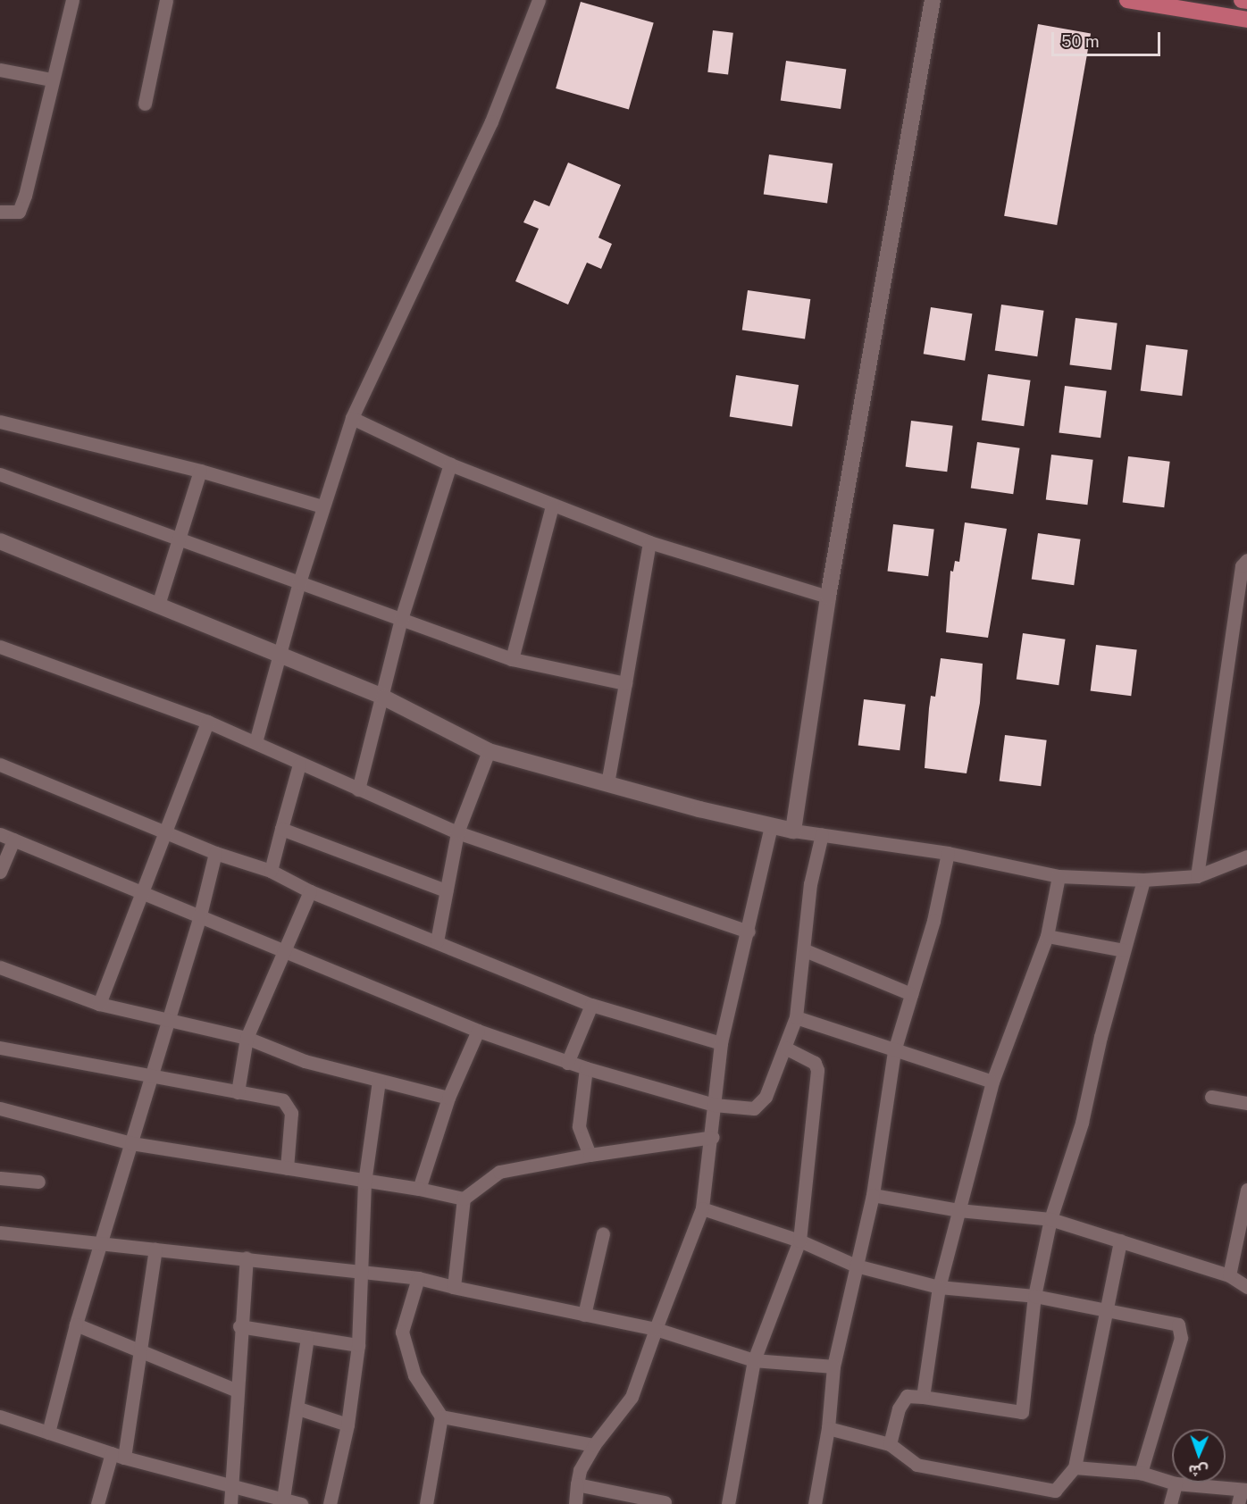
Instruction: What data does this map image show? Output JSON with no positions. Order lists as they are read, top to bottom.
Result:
{
  "scale_bar": "50 m",
  "north": "bottom"
}
